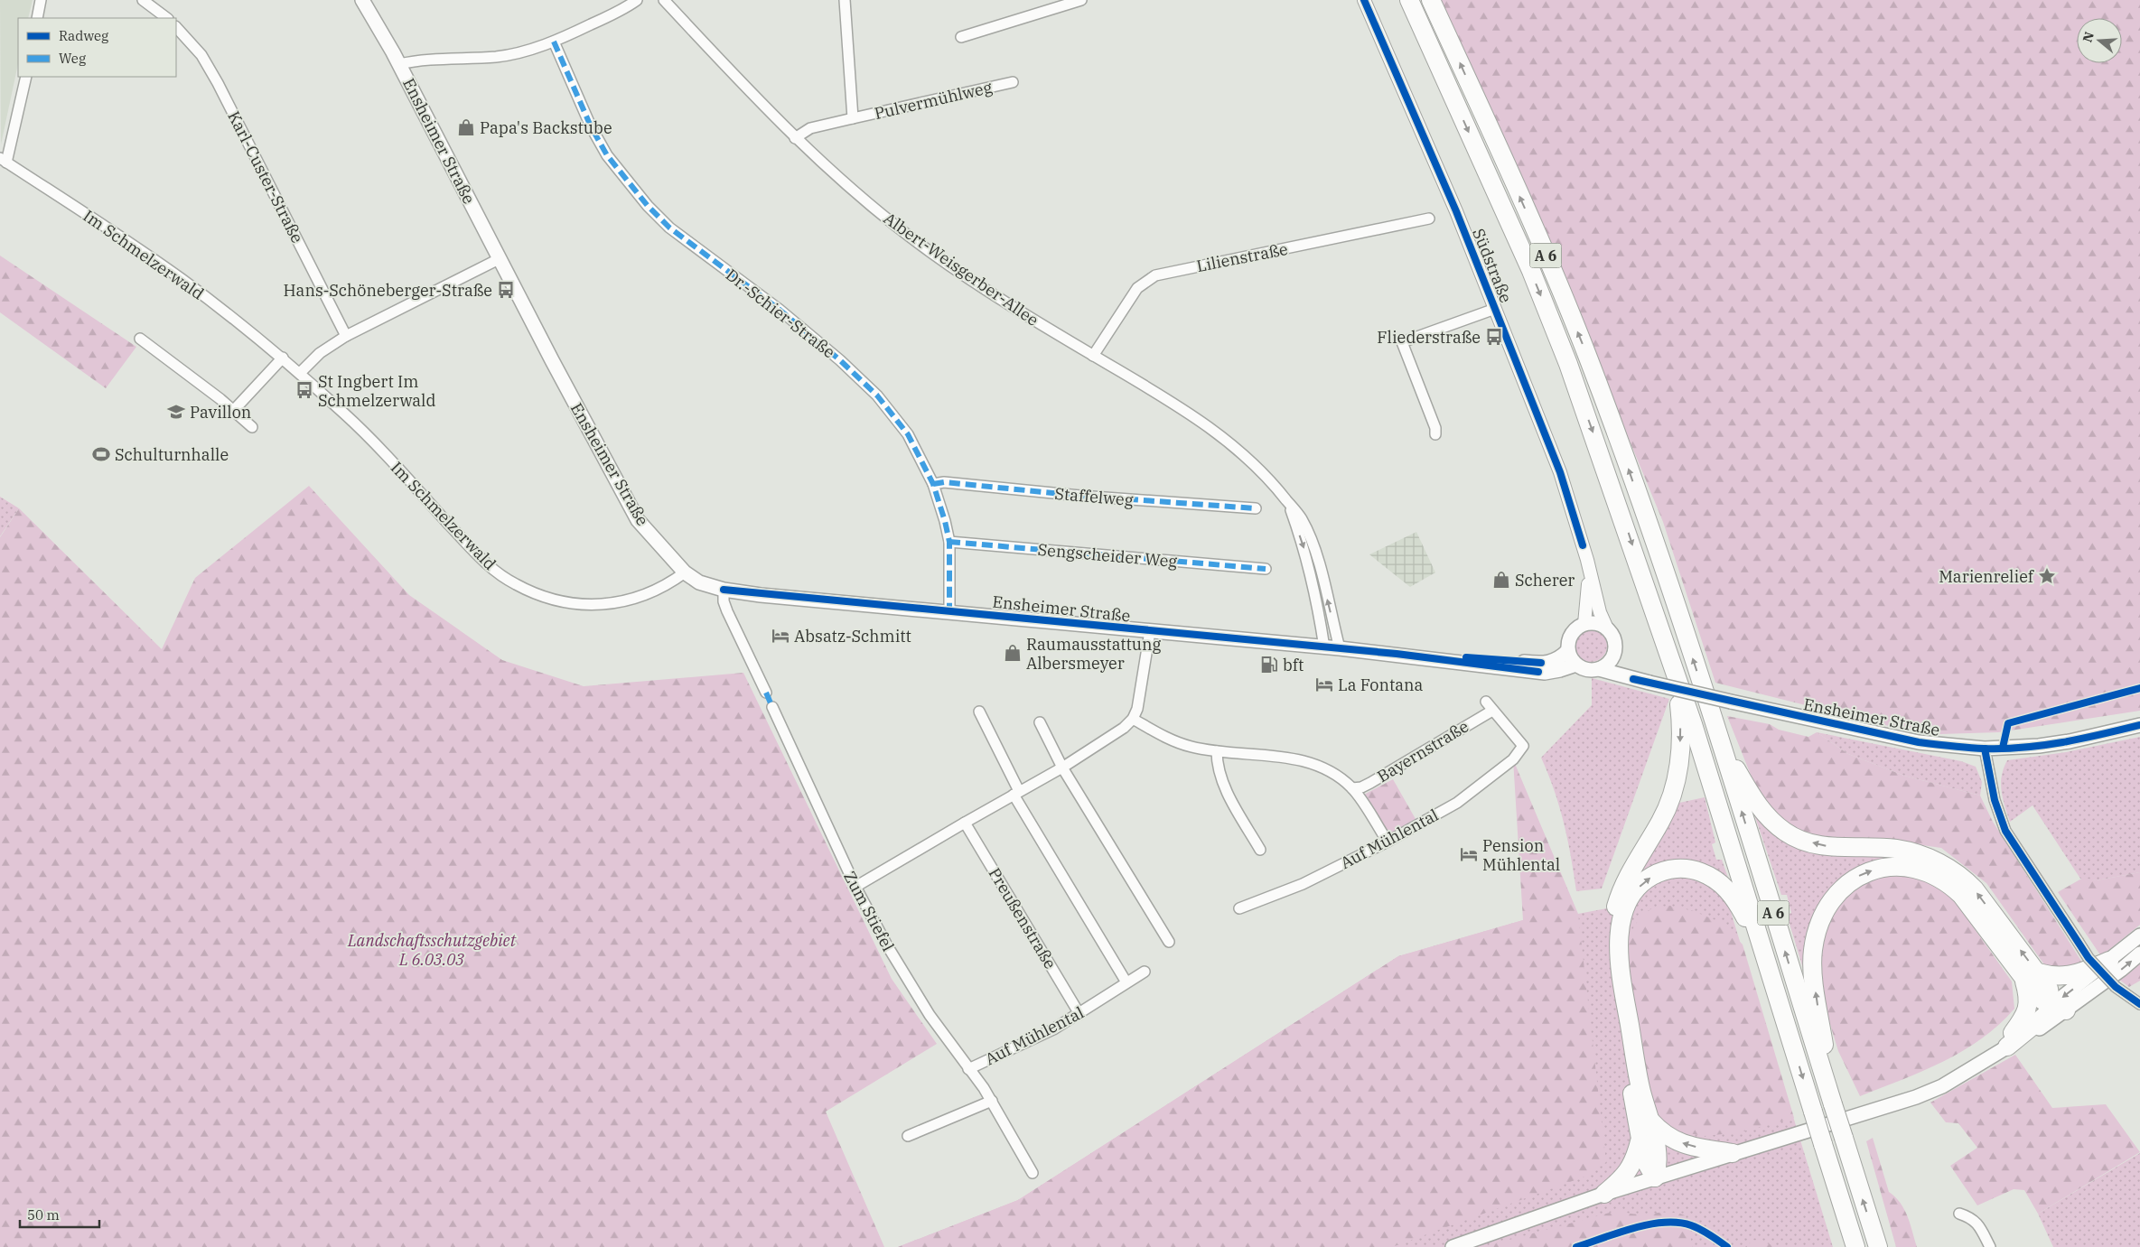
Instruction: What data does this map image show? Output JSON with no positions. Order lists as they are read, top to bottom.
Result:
{
  "streets": {
    "highway": ["A 6"],
    "main road": ["Ensheimer Straße"],
    "street": [
      "Pulvermühlweg",
      "Karl-Custer-Straße",
      "Im Schmelzerwald",
      "Lilienstraße",
      "Südstraße",
      "Albert-Weisgerber-Allee",
      "Dr.-Schier-Straße",
      "Staffelweg",
      "Sengscheider Weg",
      "Bayernstraße",
      "Auf Mühlental",
      "Zum Stiefel",
      "Preußenstraße"
    ]
  },
  "crossings": [
    ["Pulvermühlweg", "Albert-Weisgerber-Allee"],
    ["Ensheimer Straße", "Im Schmelzerwald"],
    ["Ensheimer Straße", "Südstraße"],
    ["Ensheimer Straße", "Albert-Weisgerber-Allee"],
    ["Ensheimer Straße", "Dr.-Schier-Straße"],
    ["Lilienstraße", "Albert-Weisgerber-Allee"],
    ["Dr.-Schier-Straße", "Staffelweg"],
    ["Dr.-Schier-Straße", "Sengscheider Weg"],
    ["Bayernstraße", "Auf Mühlental"],
    ["Auf Mühlental", "Zum Stiefel"],
    ["Auf Mühlental", "Preußenstraße"]
  ],
  "parks": ["Landschaftsschutzgebiet L 6.03.03"],
  "places": {
    "shop": ["Papa's Backstube", "Scherer", "Raumausstattung Albersmeyer"],
    "bus stop": ["Hans-Schöneberger-Straße", "Fliederstraße", "St Ingbert Im Schmelzerwald"],
    "school or university": ["Pavillon"],
    "sports": ["Schulturnhalle"],
    "place": ["Marienrelief"],
    "hotel": ["Absatz-Schmitt", "La Fontana", "Pension Mühlental"],
    "fuel station": ["bft"]
  },
  "legend": ["Radweg", "Weg"],
  "scale_bar": "50 m",
  "north": "left"
}
